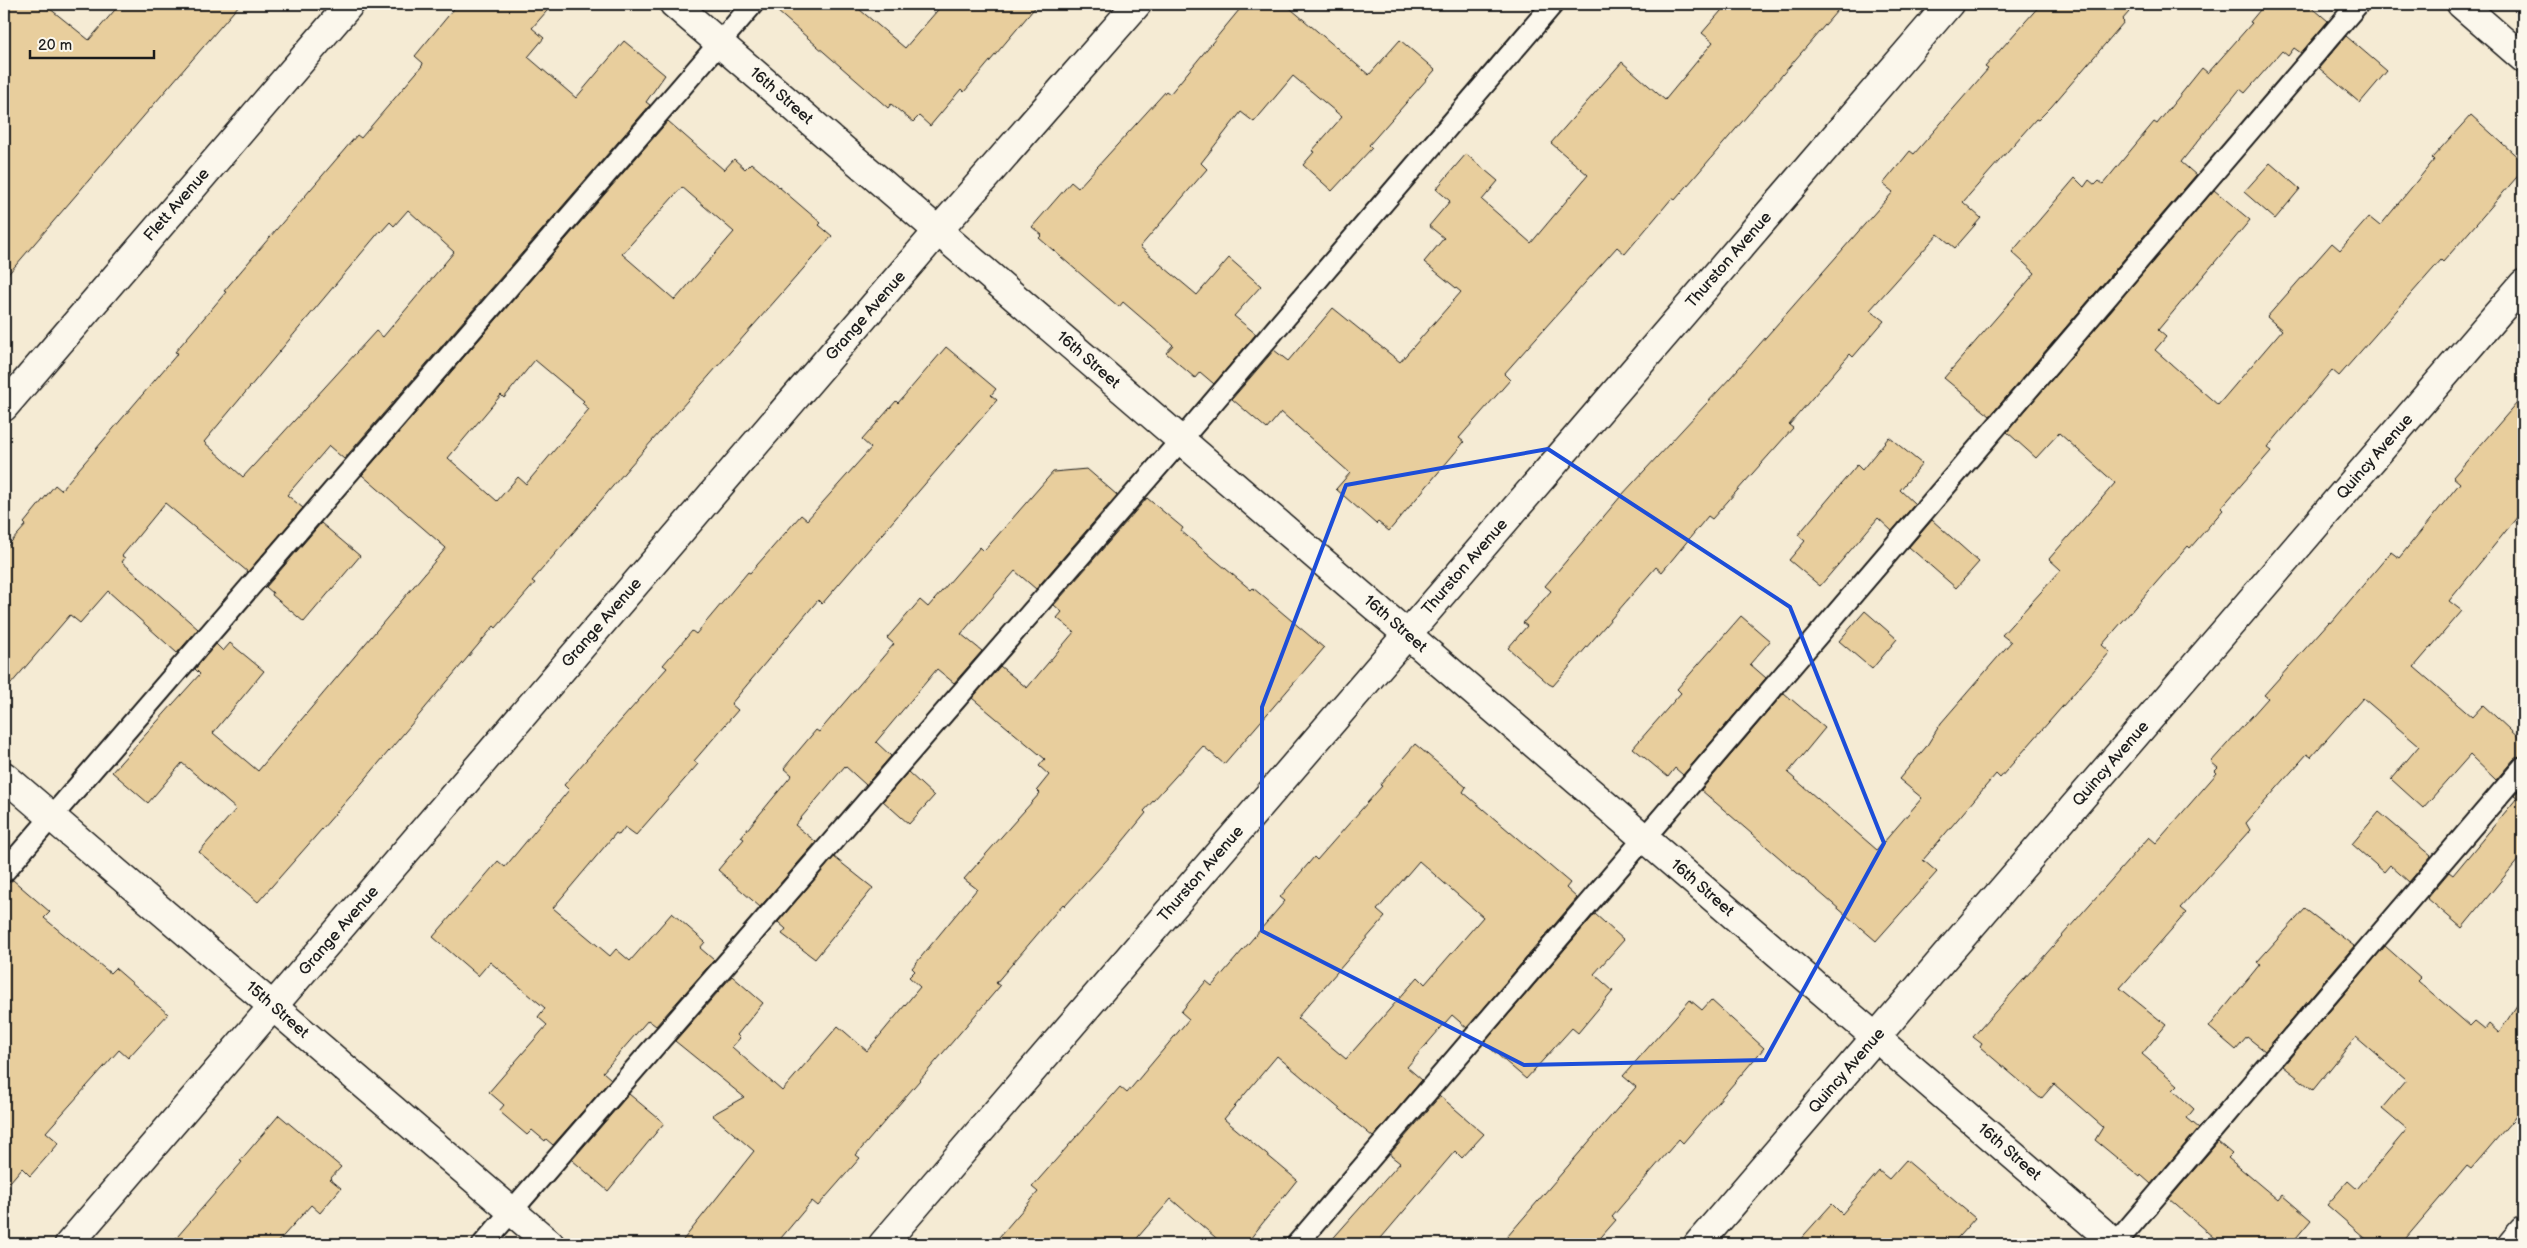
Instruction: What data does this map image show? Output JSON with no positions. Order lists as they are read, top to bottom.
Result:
{
  "streets": {
    "street": [
      "16th Street",
      "Flett Avenue",
      "Thurston Avenue",
      "Grange Avenue",
      "Quincy Avenue",
      "15th Street"
    ]
  },
  "crossings": [
    ["16th Street", "Thurston Avenue"],
    ["16th Street", "Grange Avenue"],
    ["16th Street", "Quincy Avenue"],
    ["Grange Avenue", "15th Street"]
  ],
  "scale_bar": "20 m"
}
